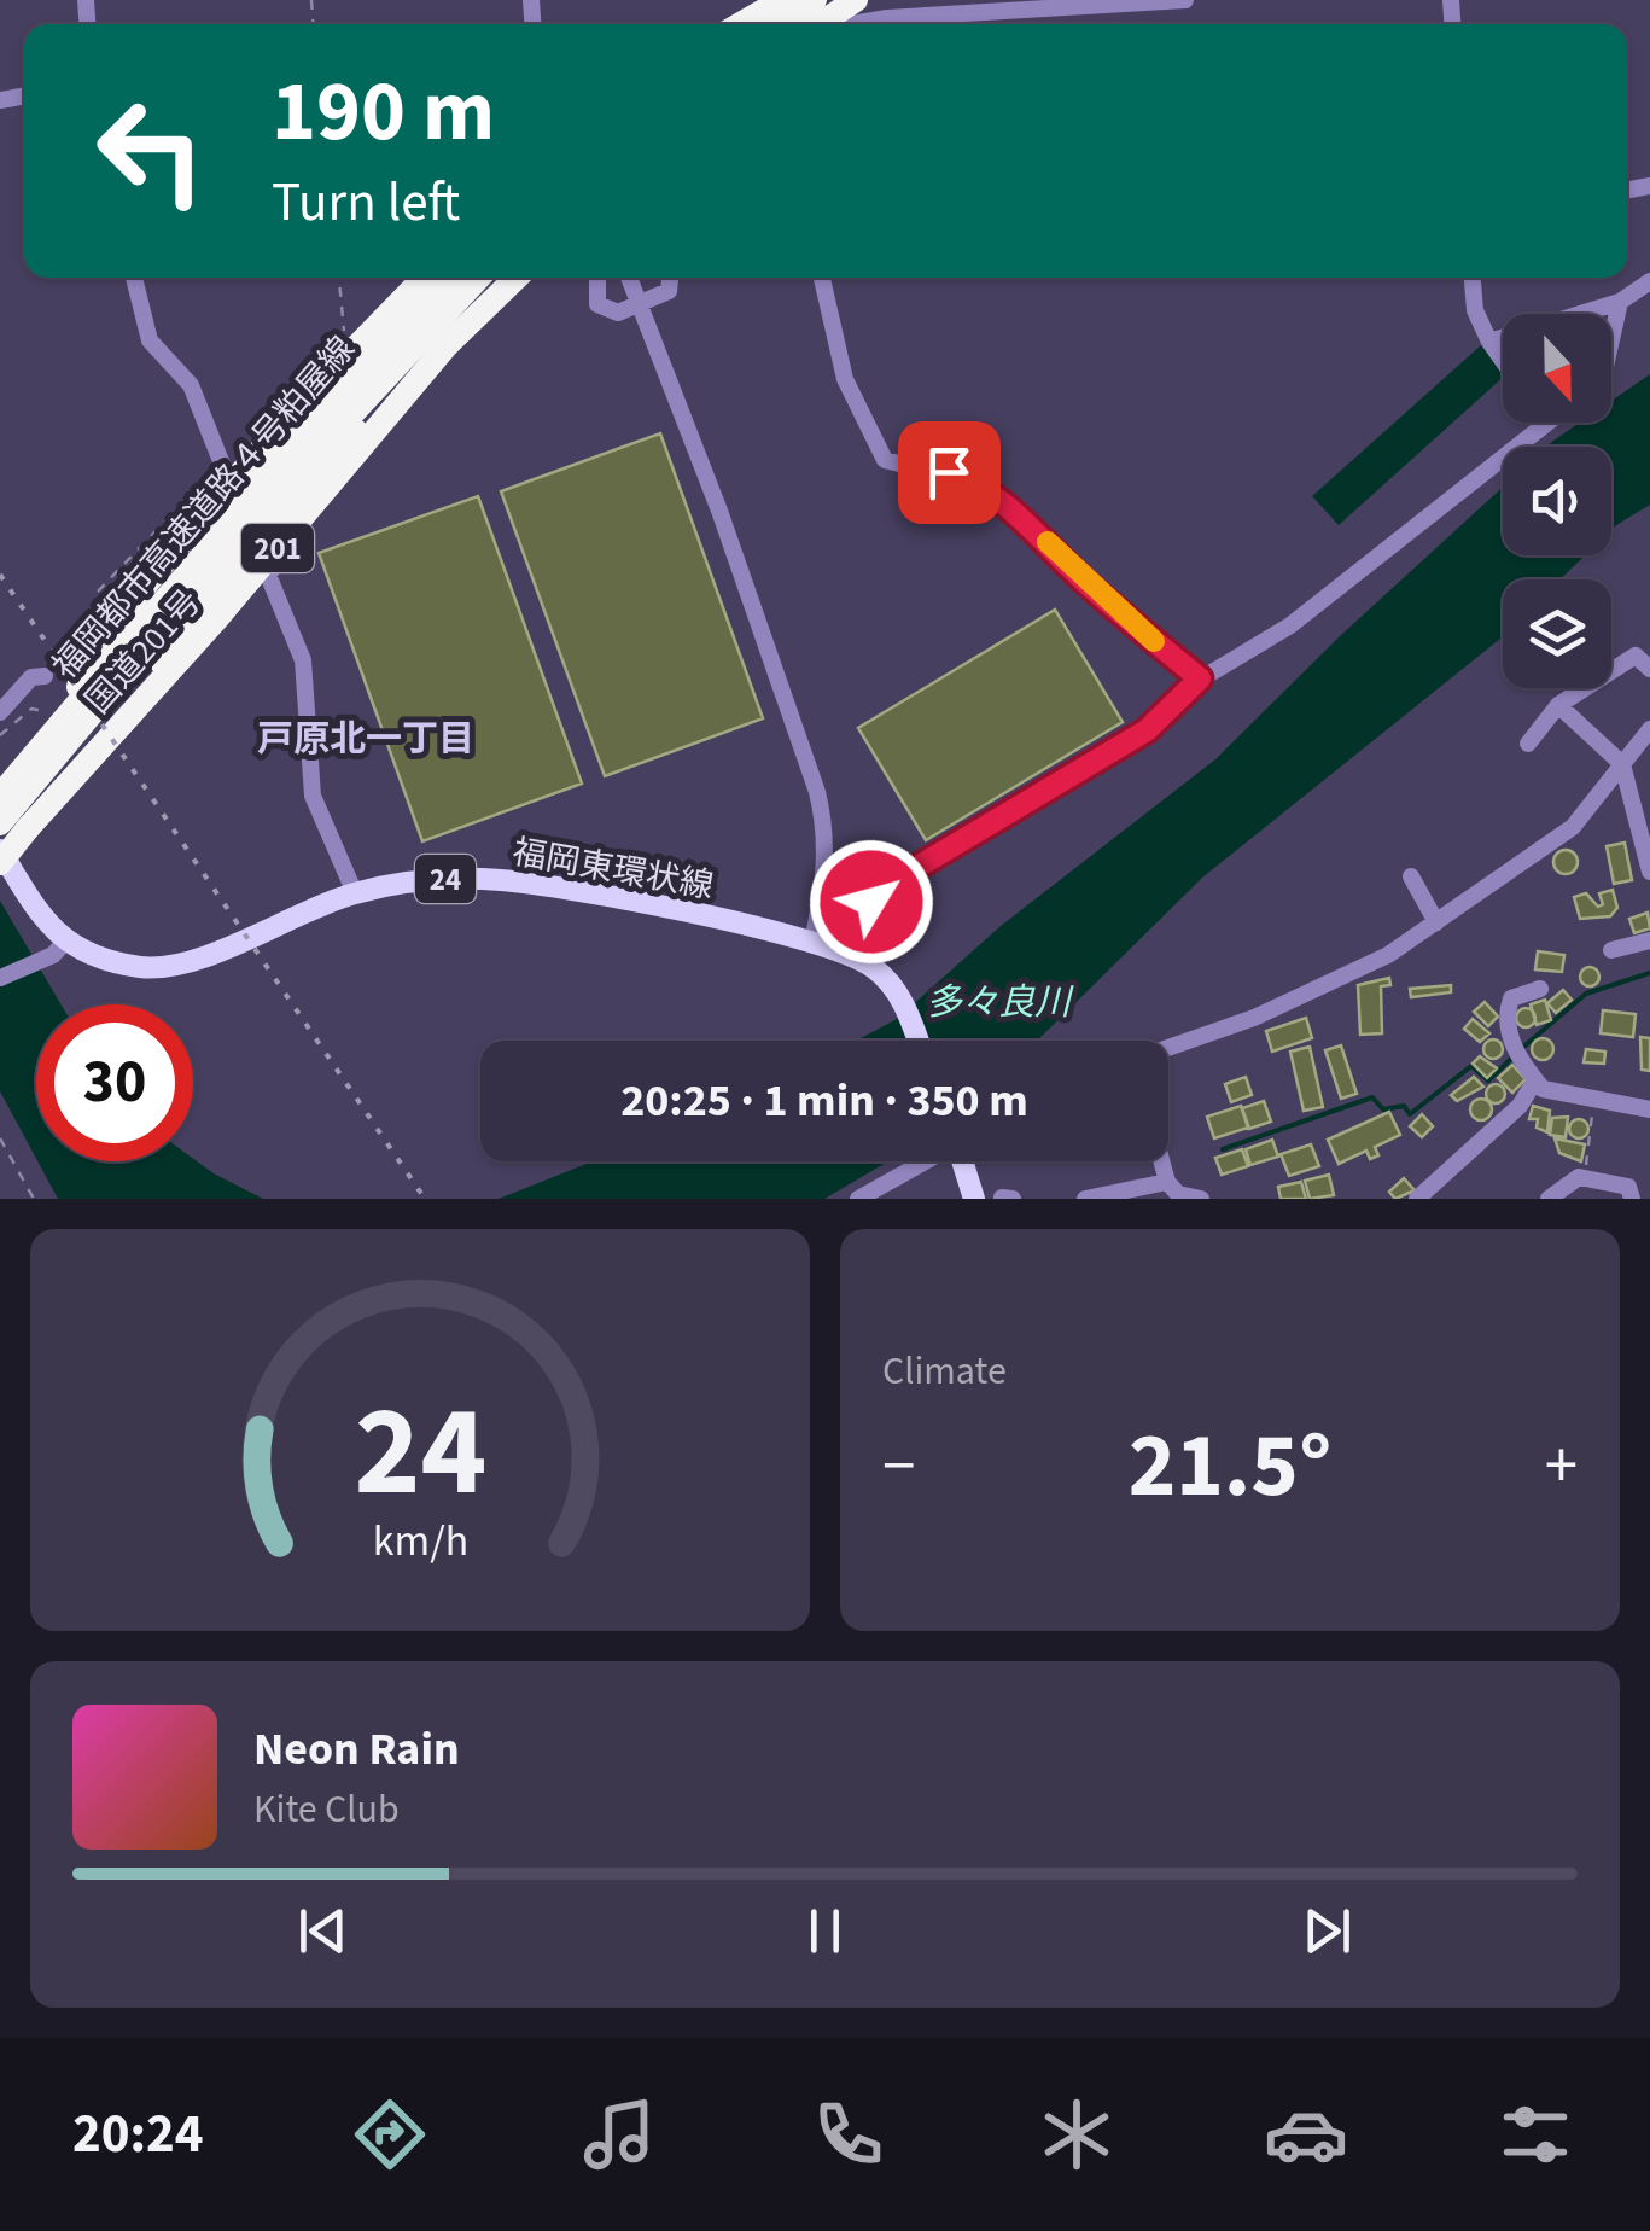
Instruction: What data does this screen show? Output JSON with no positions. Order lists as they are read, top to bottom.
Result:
{
  "streets": {
    "highway": ["福岡都市高速道路４号粕屋線", "201", "国道201号"],
    "main road": ["福岡東環状線", "24"]
  },
  "districts": ["戸原北一丁目"],
  "water": ["多々良川"],
  "north": "bottom",
  "page": {
    "turn": ["190 m", "Turn left"],
    "limit": "30",
    "trip": "20:25 · 1 min · 350 m",
    "tile": "Climate",
    "heat": ["−", "21.5°", "+"],
    "song": ["Neon Rain", "Kite Club"],
    "tabs": "20:24",
    "gauge": ["24", "km/h"]
  }
}
